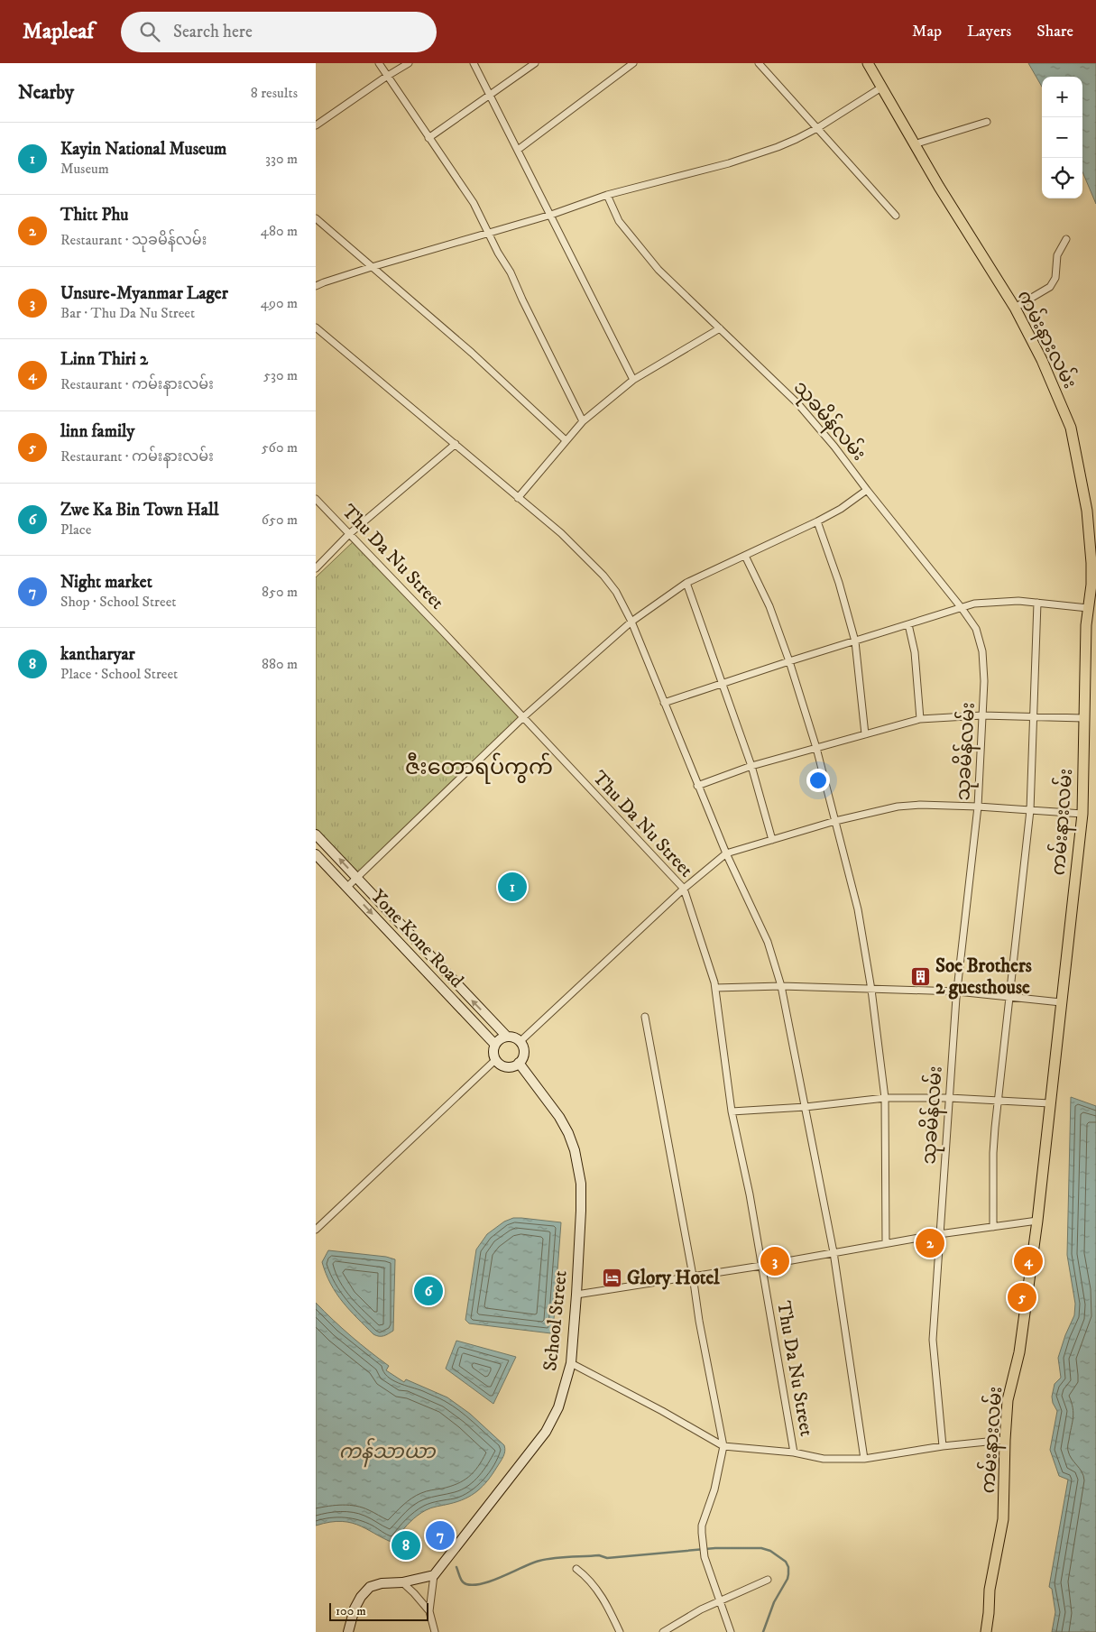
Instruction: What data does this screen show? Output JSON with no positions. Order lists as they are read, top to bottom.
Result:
{
  "streets": {
    "main road": ["ကမ်းနားလမ်း"],
    "street": [
      "သုခမိန်လမ်း",
      "Thu Da Nu Street",
      "Yone Kone Road",
      "School Street"
    ]
  },
  "crossings": [
    ["Yone Kone Road", "School Street"]
  ],
  "districts": ["ဇီးတောရပ်ကွက်"],
  "water": ["ကန်သာယာ"],
  "places": {
    "building": ["Soe Brothers 2 guesthouse"],
    "hotel": ["Glory Hotel"]
  },
  "scale_bar": "100 m",
  "page": {
    "header": "Mapleaf",
    "search": "Search here",
    "nav": ["Map", "Layers", "Share"],
    "heading": ["Nearby", "8 results"],
    "map_buttons": ["+", "−"],
    "list": [
      {
        "mark": "1",
        "name": "Kayin National Museum",
        "note": "Museum",
        "value": "330 m"
      },
      {
        "mark": "2",
        "name": "Thitt Phu",
        "note": "Restaurant · သုခမိန်လမ်း",
        "value": "480 m"
      },
      {
        "mark": "3",
        "name": "Unsure-Myanmar Lager",
        "note": "Bar · Thu Da Nu Street",
        "value": "490 m"
      },
      {
        "mark": "4",
        "name": "Linn Thiri 2",
        "note": "Restaurant · ကမ်းနားလမ်း",
        "value": "530 m"
      },
      {
        "mark": "5",
        "name": "linn family",
        "note": "Restaurant · ကမ်းနားလမ်း",
        "value": "560 m"
      },
      {
        "mark": "6",
        "name": "Zwe Ka Bin Town Hall",
        "note": "Place",
        "value": "650 m"
      },
      {
        "mark": "7",
        "name": "Night market",
        "note": "Shop · School Street",
        "value": "850 m"
      },
      {
        "mark": "8",
        "name": "kantharyar",
        "note": "Place · School Street",
        "value": "880 m"
      }
    ],
    "pins": [
      "1",
      "2",
      "3",
      "4",
      "6",
      "5",
      "7",
      "8"
    ],
    "scale": "100 m"
  }
}
